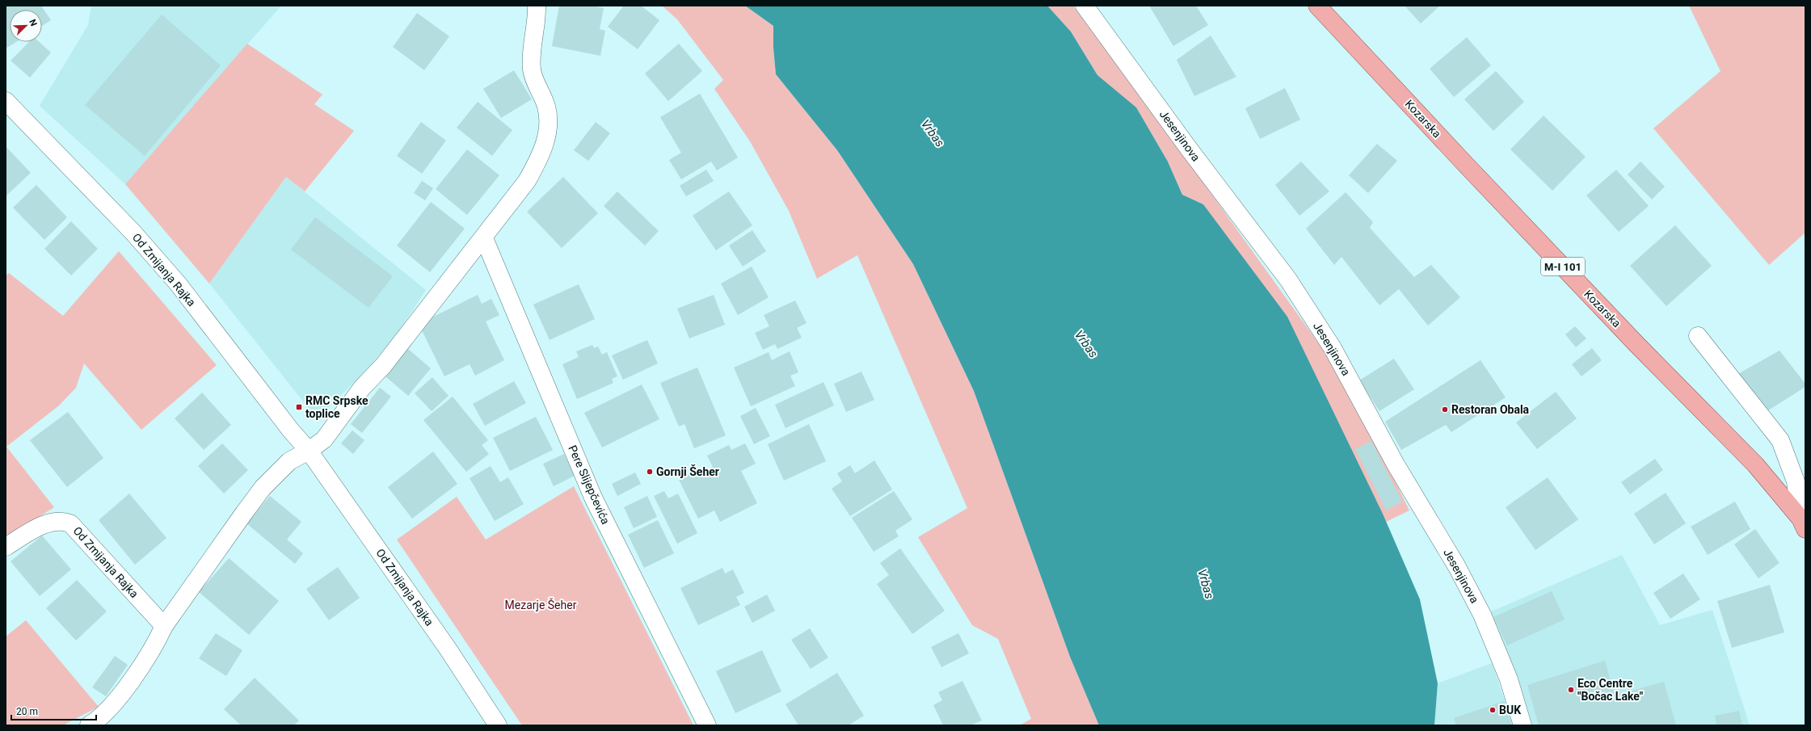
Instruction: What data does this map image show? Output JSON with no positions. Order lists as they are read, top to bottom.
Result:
{
  "streets": {
    "main road": ["Kozarska", "M-I 101"],
    "street": ["Jesenjinova", "Od Zmijanja Rajka", "Pere Slijepčevića"]
  },
  "water": ["Vrbas"],
  "parks": ["Mezarje Šeher"],
  "places": {
    "transit": ["RMC Srpske toplice"],
    "other": [
      "Restoran Obala",
      "Gornji Šeher",
      "Eco Centre \"Bočac Lake\"",
      "BUK"
    ]
  },
  "scale_bar": "20 m",
  "north": "top right"
}
